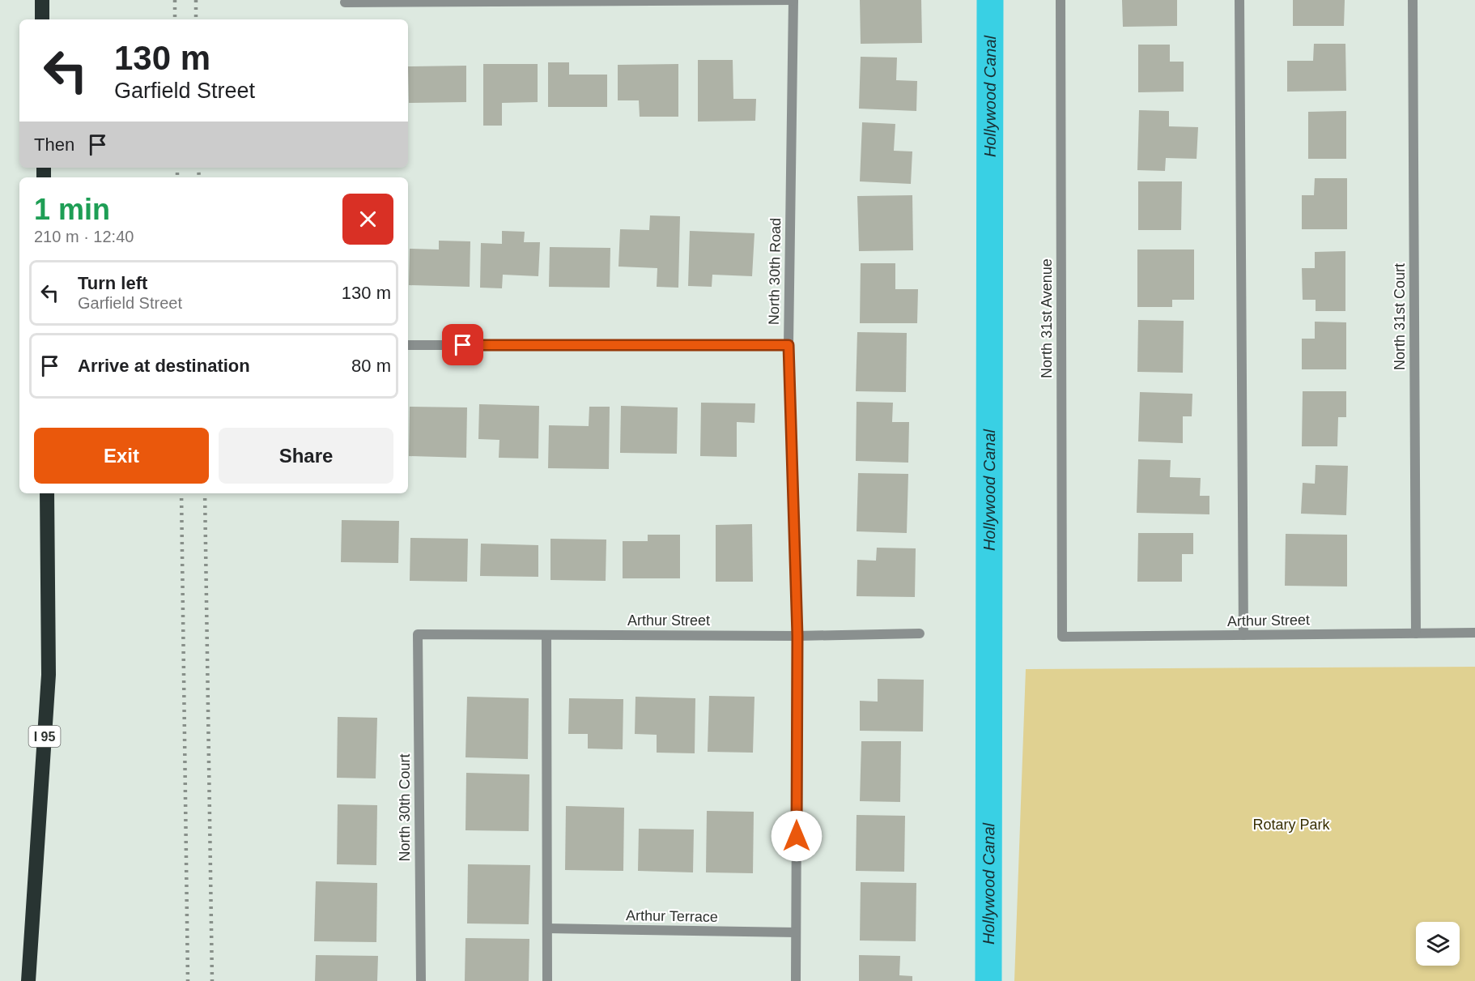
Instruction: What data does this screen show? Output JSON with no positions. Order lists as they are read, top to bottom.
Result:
{
  "streets": {
    "highway": ["I 95"],
    "street": [
      "North 30th Road",
      "North 31st Court",
      "North 31st Avenue",
      "Arthur Street",
      "North 30th Court",
      "Arthur Terrace"
    ]
  },
  "crossings": [
    ["North 30th Road", "Arthur Street"],
    ["North 30th Road", "Arthur Terrace"],
    ["North 31st Court", "Arthur Street"],
    ["North 31st Avenue", "Arthur Street"],
    ["Arthur Street", "North 30th Court"]
  ],
  "water": ["Hollywood Canal"],
  "parks": ["Rotary Park"],
  "page": {
    "turn": ["130 m", "Garfield Street"],
    "then": "Then",
    "heading": ["1 min", "210 m · 12:40"],
    "list": [
      {
        "name": "Turn left",
        "note": "Garfield Street",
        "value": "130 m"
      },
      {
        "name": "Arrive at destination",
        "value": "80 m"
      }
    ],
    "buttons": ["Exit", "Share"]
  }
}
